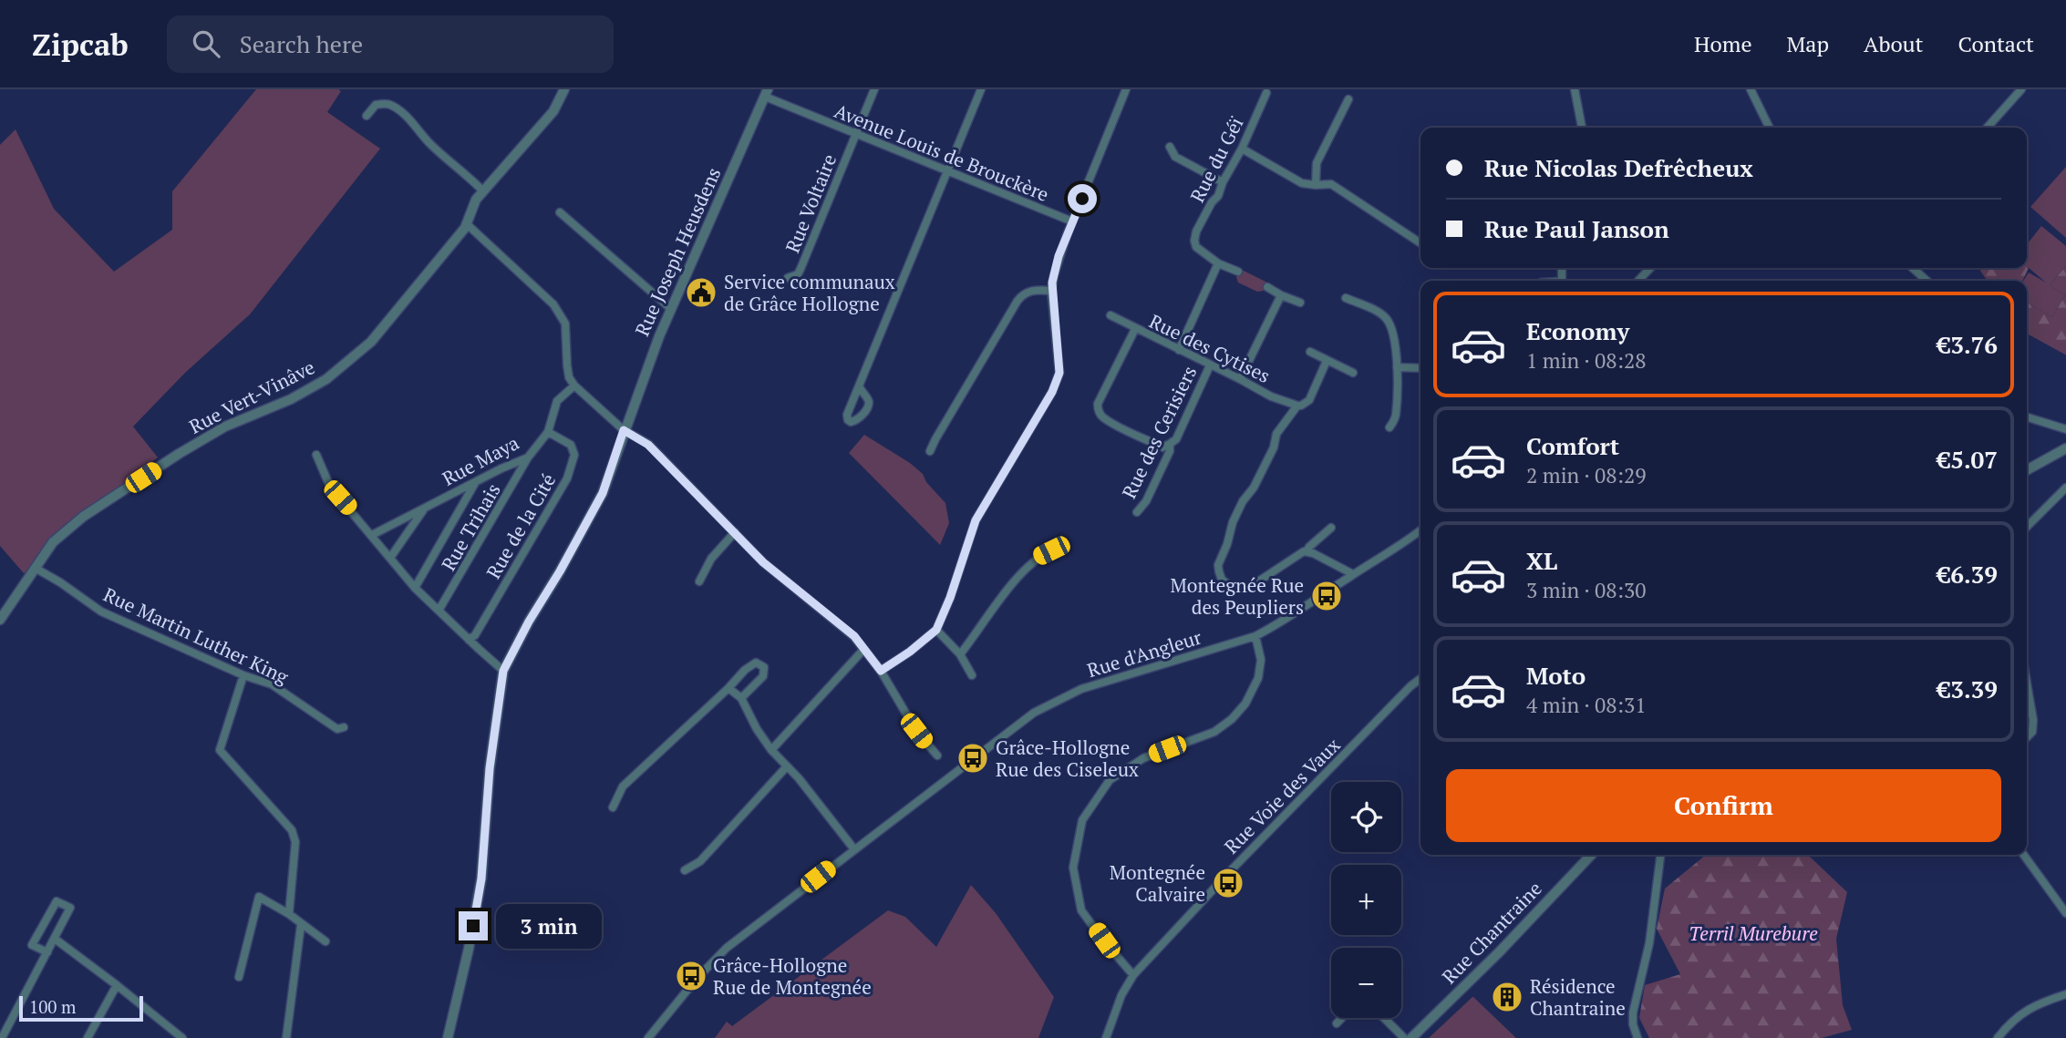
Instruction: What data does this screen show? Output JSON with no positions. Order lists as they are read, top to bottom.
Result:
{
  "streets": {
    "street": [
      "Avenue Louis de Brouckère",
      "Rue du Géï",
      "Rue Voltaire",
      "Rue Joseph Heusdens",
      "Rue des Cytises",
      "Rue Vert-Vinâve",
      "Rue des Cerisiers",
      "Rue Maya",
      "Rue de la Cité",
      "Rue Trihais",
      "Rue Martin Luther King",
      "Rue d'Angleur",
      "Rue Voie des Vaux",
      "Rue Chantraine"
    ]
  },
  "crossings": [
    ["Avenue Louis de Brouckère", "Rue Voltaire"],
    ["Avenue Louis de Brouckère", "Rue Joseph Heusdens"],
    ["Rue des Cytises", "Rue des Cerisiers"],
    ["Rue Vert-Vinâve", "Rue Martin Luther King"],
    ["Rue Maya", "Rue de la Cité"],
    ["Rue Maya", "Rue Trihais"]
  ],
  "parks": ["Terril Murebure"],
  "places": {
    "public building": ["Service communaux de Grâce Hollogne"],
    "bus stop": [
      "Montegnée Rue des Peupliers",
      "Grâce-Hollogne Rue des Ciseleux",
      "Montegnée Calvaire",
      "Grâce-Hollogne Rue de Montegnée"
    ],
    "building": ["Résidence Chantraine"]
  },
  "scale_bar": "100 m",
  "page": {
    "header": "Zipcab",
    "search": "Search here",
    "nav": [
      "Home",
      "Map",
      "About",
      "Contact"
    ],
    "banner": ["Rue Nicolas Defrêcheux", "Rue Paul Janson"],
    "list": [
      {
        "name": "Economy",
        "note": "1 min · 08:28",
        "value": "€3.76"
      },
      {
        "name": "Comfort",
        "note": "2 min · 08:29",
        "value": "€5.07"
      },
      {
        "name": "XL",
        "note": "3 min · 08:30",
        "value": "€6.39"
      },
      {
        "name": "Moto",
        "note": "4 min · 08:31",
        "value": "€3.39"
      }
    ],
    "buttons": "Confirm",
    "map_buttons": ["+", "−"],
    "bubble": "3 min",
    "scale": "100 m"
  }
}
